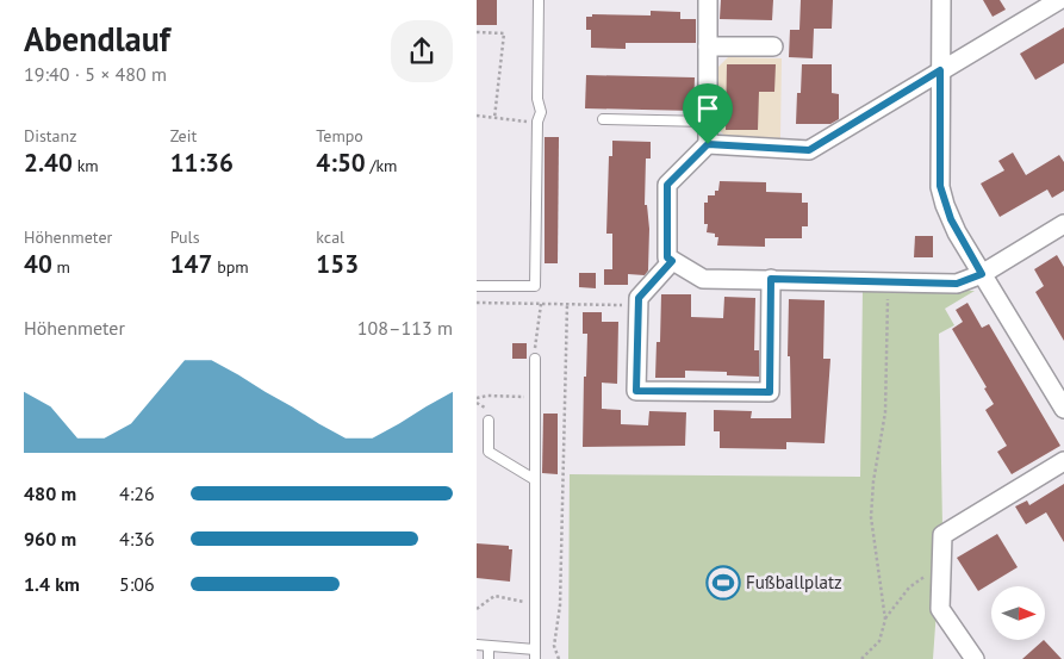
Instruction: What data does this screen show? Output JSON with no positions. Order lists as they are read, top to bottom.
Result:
{
  "places": {
    "sports": ["Fußballplatz"]
  },
  "north": "right",
  "page": {
    "heading": ["Abendlauf", "19:40 · 5 × 480 m"],
    "stats": [
      ["Distanz", "2.40 km"],
      ["Zeit", "11:36"],
      ["Tempo", "4:50 /km"],
      ["Höhenmeter", "40 m"],
      ["Puls", "147 bpm"],
      ["kcal", "153"]
    ],
    "chart": ["Höhenmeter", "108–113 m"],
    "list": [
      {
        "name": "480 m",
        "note": "4:26"
      },
      {
        "name": "960 m",
        "note": "4:36"
      },
      {
        "name": "1.4 km",
        "note": "5:06"
      }
    ]
  }
}
